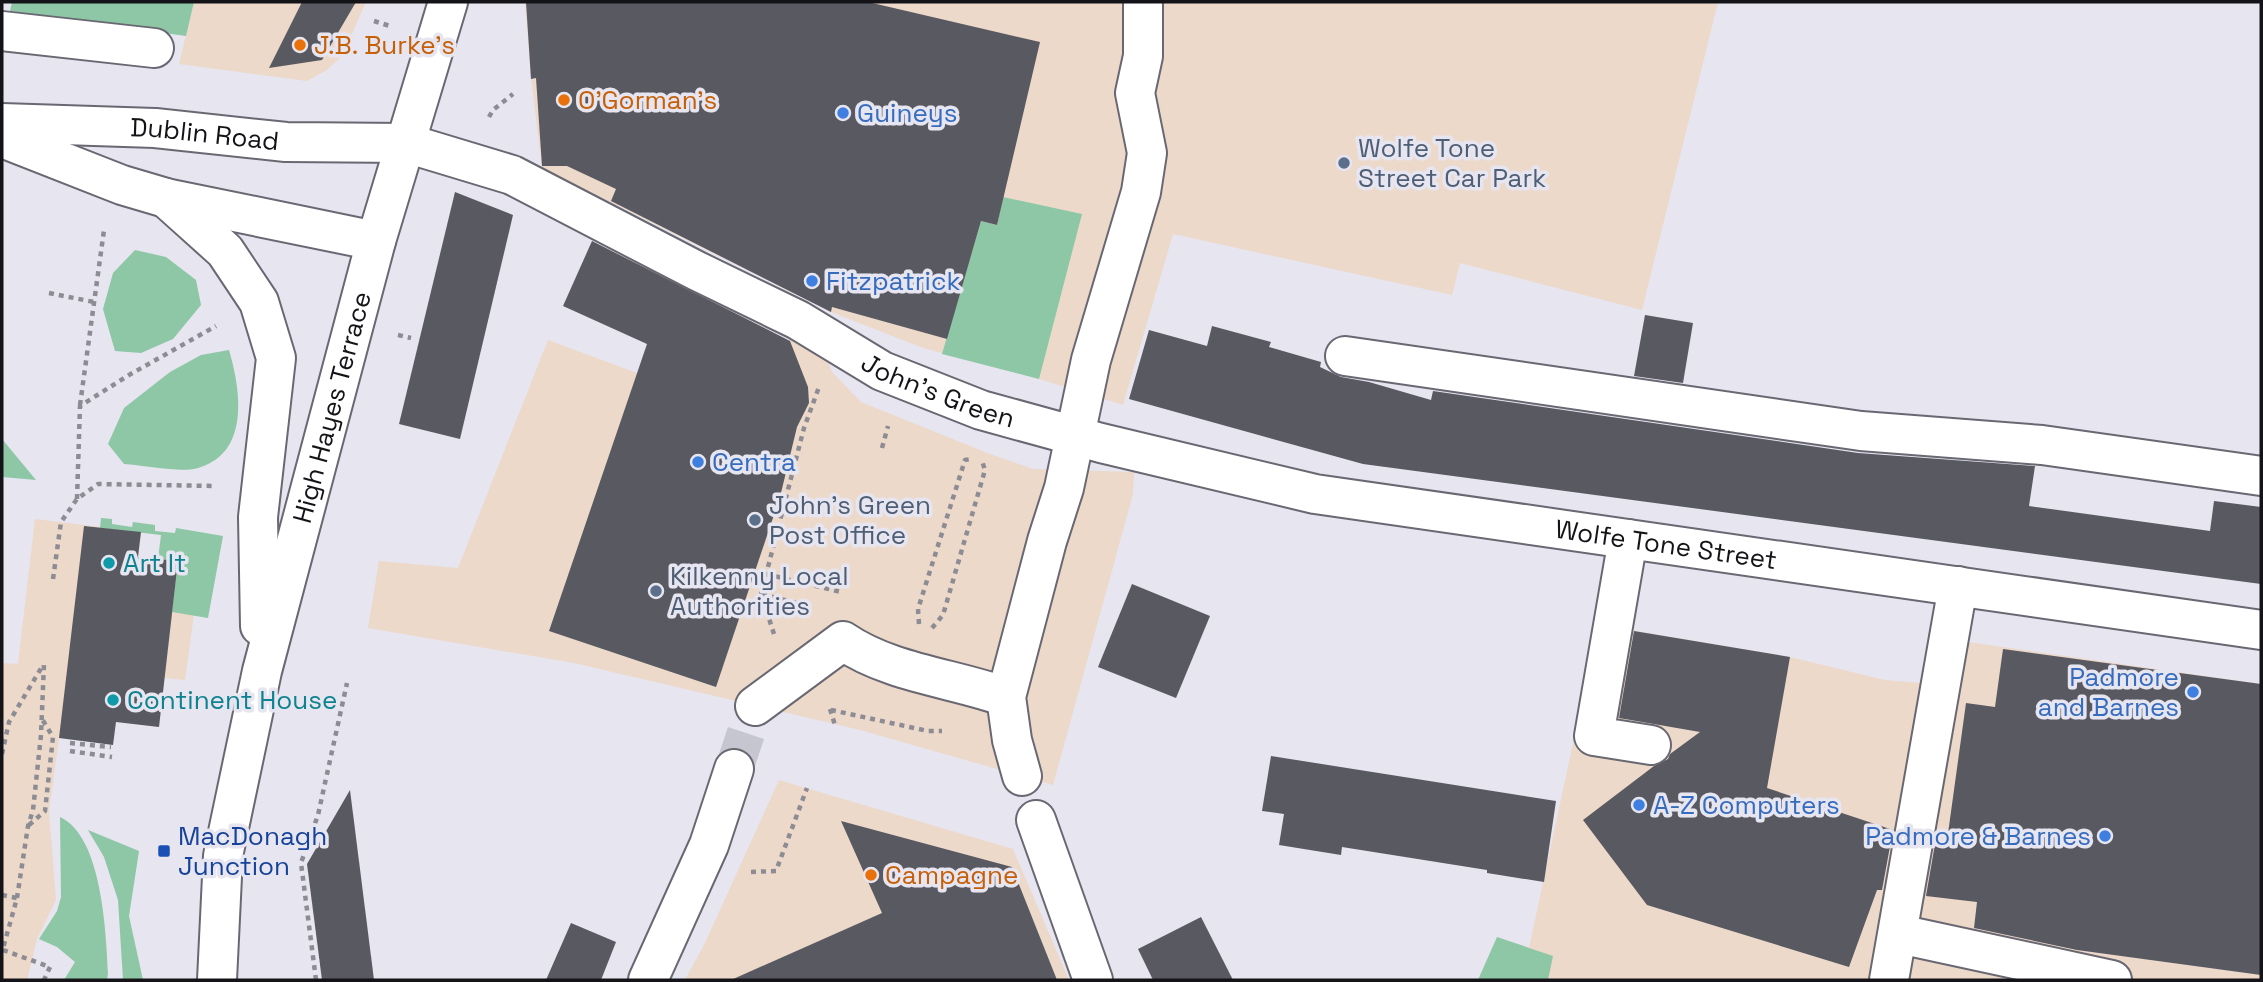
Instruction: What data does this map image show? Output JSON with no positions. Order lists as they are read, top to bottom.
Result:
{
  "streets": {
    "main road": [
      "Dublin Road",
      "John's Green",
      "High Hayes Terrace",
      "Wolfe Tone Street"
    ]
  },
  "crossings": [
    ["Dublin Road", "John's Green"],
    ["Dublin Road", "High Hayes Terrace"],
    ["John's Green", "High Hayes Terrace"],
    ["John's Green", "Wolfe Tone Street"]
  ],
  "places": {
    "other": [
      "J.B. Burke's",
      "O'Gorman’s",
      "Guineys",
      "Wolfe Tone Street Car Park",
      "Fitzpatrick",
      "Centra",
      "John's Green Post Office",
      "Art It",
      "Kilkenny Local Authorities",
      "Padmore and Barnes",
      "Continent House",
      "A-Z Computers",
      "Padmore & Barnes",
      "Campagne"
    ],
    "transit": ["MacDonagh Junction"]
  }
}
